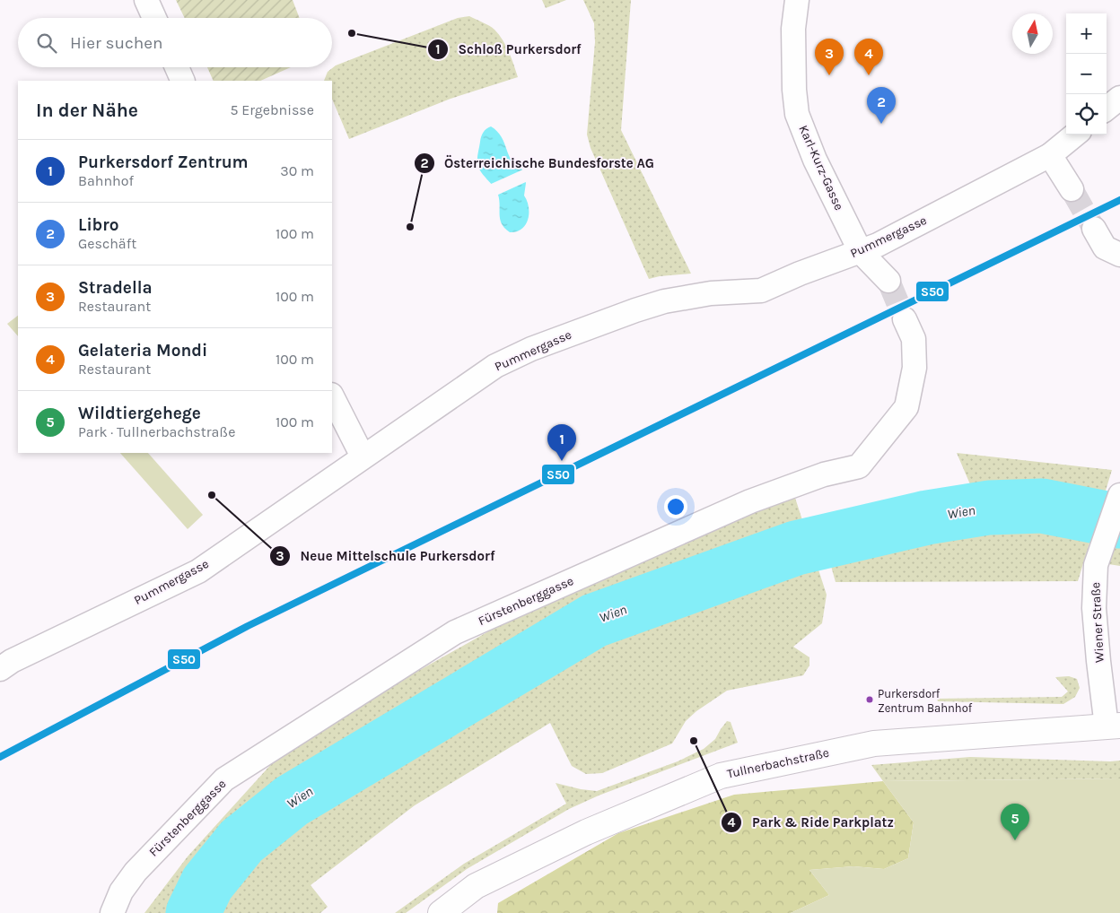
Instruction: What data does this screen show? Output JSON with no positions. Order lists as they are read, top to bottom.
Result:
{
  "streets": {
    "main road": ["Tullnerbachstraße"],
    "street": [
      "Karl-Kurz-Gasse",
      "Pummergasse",
      "Fürstenberggasse",
      "Wiener Straße"
    ]
  },
  "crossings": [
    ["Karl-Kurz-Gasse", "Pummergasse"],
    ["Wiener Straße", "Tullnerbachstraße"]
  ],
  "water": ["Wien"],
  "places": [
    "Schloß Purkersdorf",
    "Österreichische Bundesforste AG",
    "Neue Mittelschule Purkersdorf",
    "Purkersdorf Zentrum Bahnhof",
    "Park & Ride Parkplatz"
  ],
  "lines": ["transit line S50"],
  "north": "top",
  "page": {
    "map_buttons": ["+", "−"],
    "search": "Hier suchen",
    "pins": [
      "3",
      "4",
      "2",
      "1",
      "5"
    ],
    "heading": ["In der Nähe", "5 Ergebnisse"],
    "list": [
      {
        "mark": "1",
        "name": "Purkersdorf Zentrum",
        "note": "Bahnhof",
        "value": "30 m"
      },
      {
        "mark": "2",
        "name": "Libro",
        "note": "Geschäft",
        "value": "100 m"
      },
      {
        "mark": "3",
        "name": "Stradella",
        "note": "Restaurant",
        "value": "100 m"
      },
      {
        "mark": "4",
        "name": "Gelateria Mondi",
        "note": "Restaurant",
        "value": "100 m"
      },
      {
        "mark": "5",
        "name": "Wildtiergehege",
        "note": "Park · Tullnerbachstraße",
        "value": "100 m"
      }
    ]
  }
}
